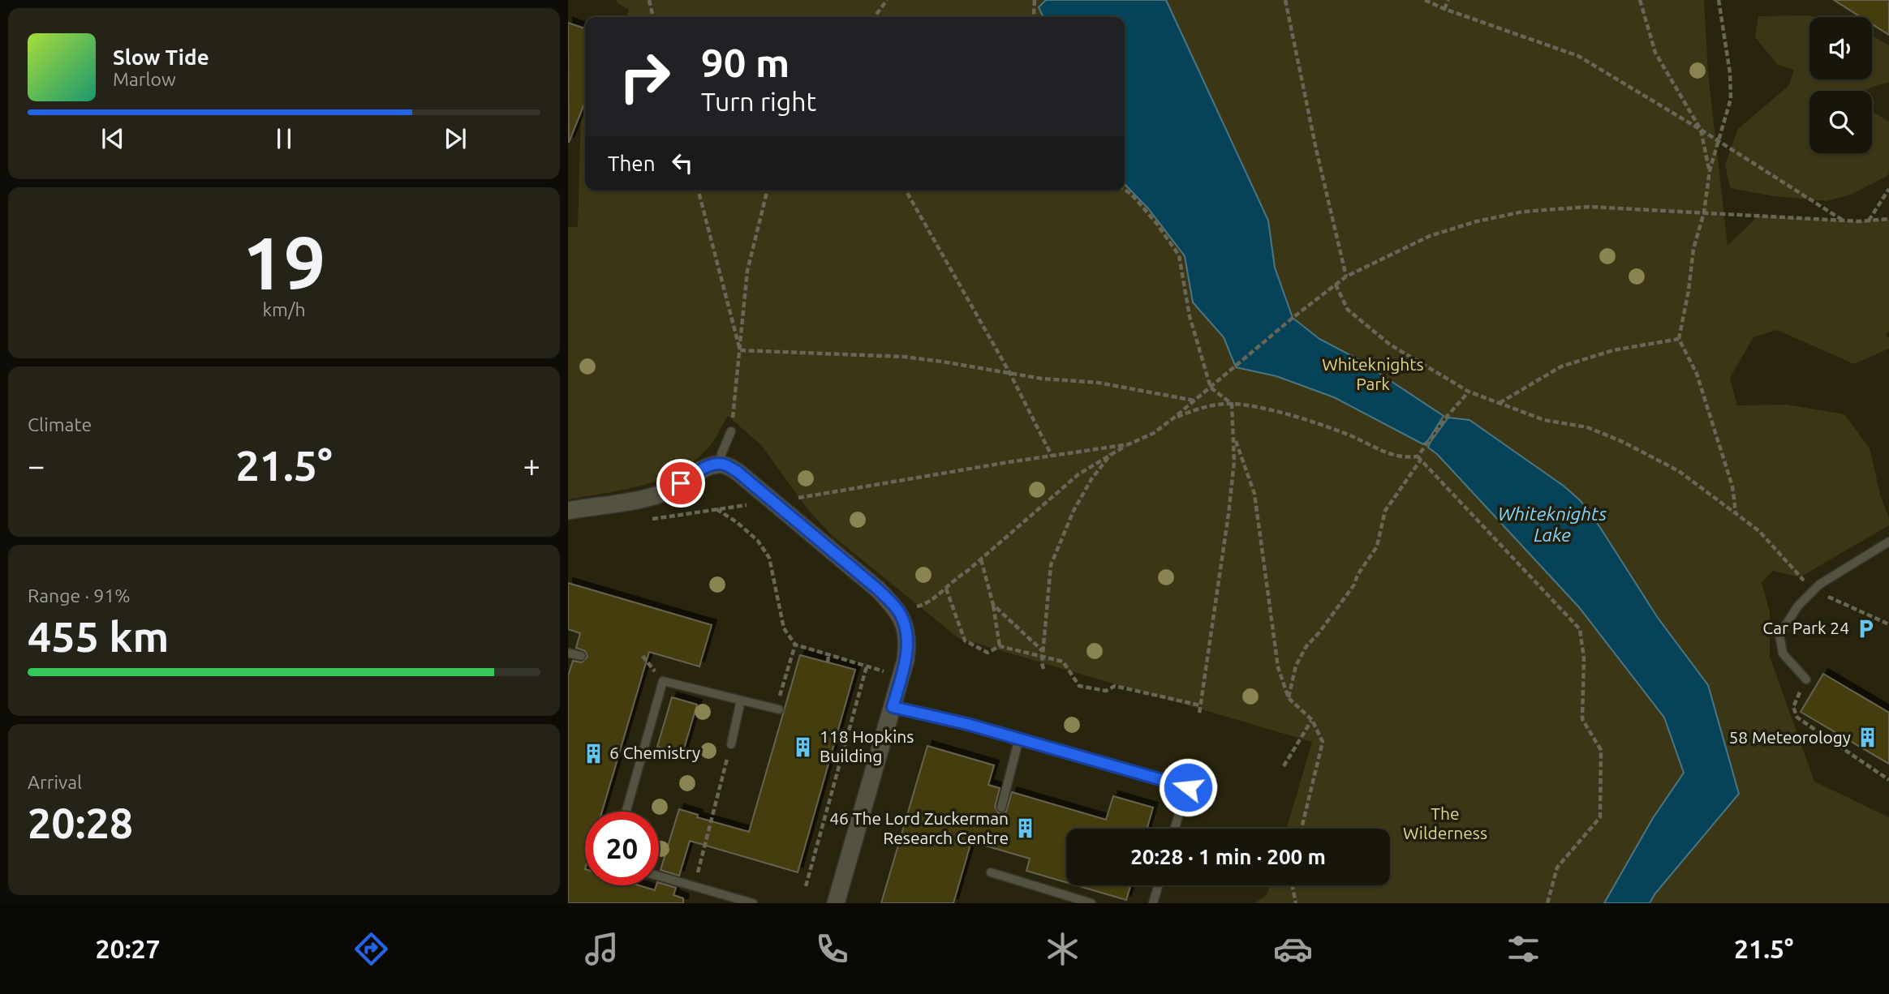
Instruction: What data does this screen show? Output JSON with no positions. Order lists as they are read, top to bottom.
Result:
{
  "water": ["Whiteknights Lake"],
  "parks": ["Whiteknights Park", "The Wilderness"],
  "places": {
    "parking": ["Car Park 24"],
    "building": [
      "58 Meteorology",
      "118 Hopkins Building",
      "6 Chemistry",
      "46 The Lord Zuckerman Research Centre"
    ]
  },
  "page": {
    "turn": ["90 m", "Turn right"],
    "song": ["Slow Tide", "Marlow"],
    "then": "Then",
    "tile": [
      ["19", "km/h"],
      "Climate",
      ["Range · 91%", "455 km"],
      ["Arrival", "20:28"]
    ],
    "heat": ["−", "21.5°", "+"],
    "limit": "20",
    "trip": "20:28 · 1 min · 200 m",
    "tabs": ["20:27", "21.5°"]
  }
}
